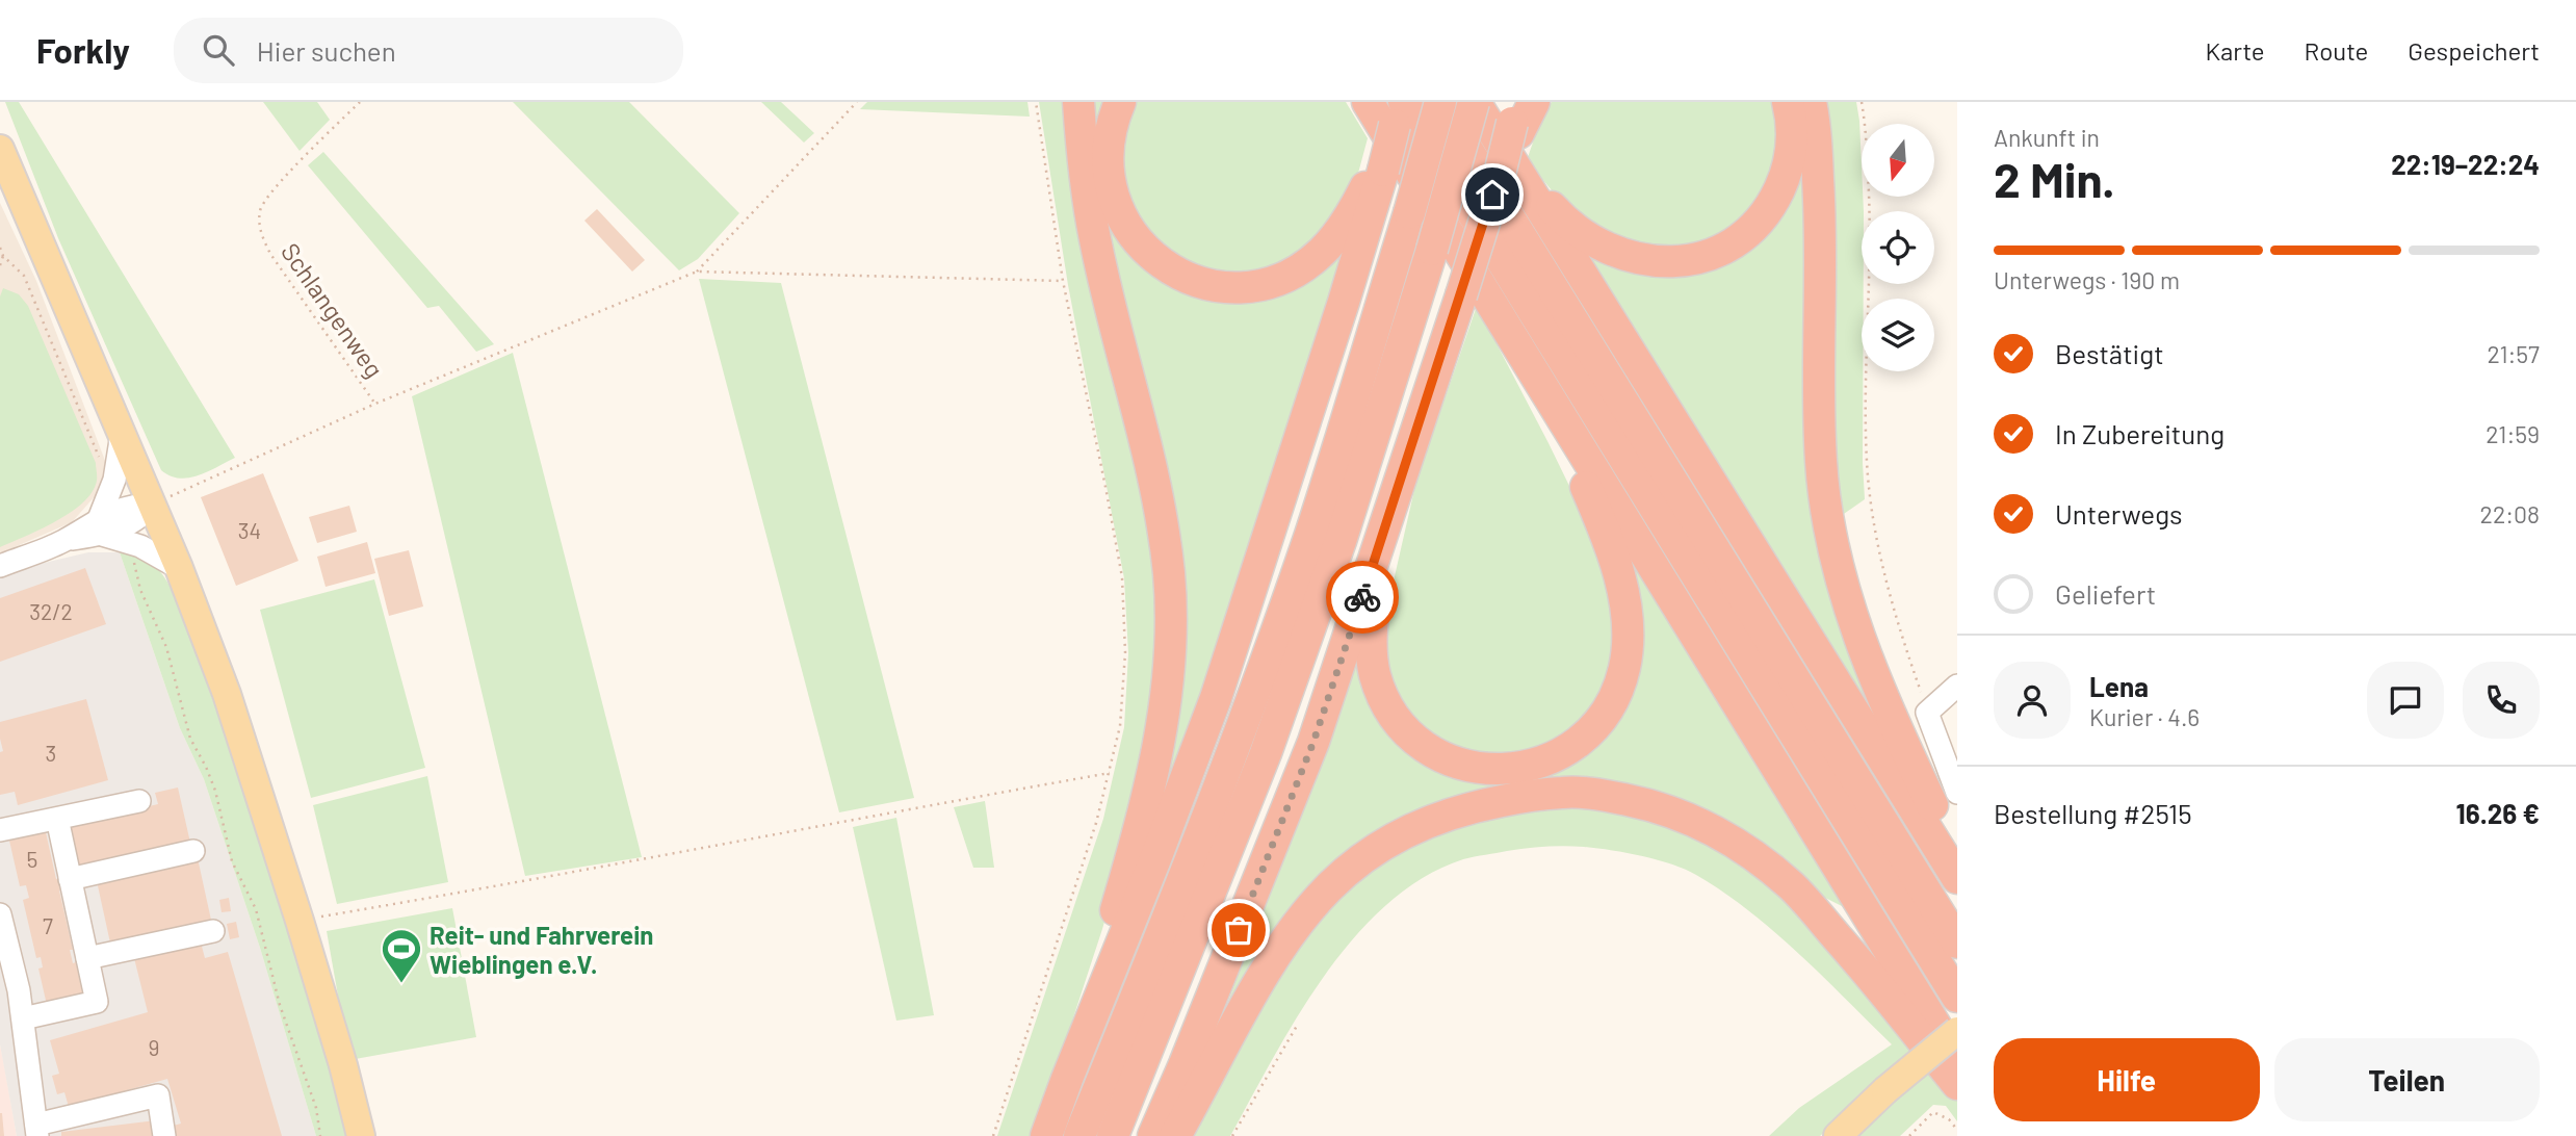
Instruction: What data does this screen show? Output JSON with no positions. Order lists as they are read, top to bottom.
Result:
{
  "streets": {
    "path": ["Schlangenweg"]
  },
  "places": {
    "sports": ["Reit- und Fahrverein Wieblingen e.V."]
  },
  "house_numbers": [
    "34",
    "32/2",
    "3",
    "5",
    "7",
    "9"
  ],
  "north": "bottom",
  "page": {
    "header": "Forkly",
    "search": "Hier suchen",
    "nav": ["Karte", "Route", "Gespeichert"],
    "heading": ["2 Min.", "Ankunft in", "22:19–22:24"],
    "panel": [
      "Lena",
      "Kurier · 4.6",
      "Bestellung #2515",
      "16.26 €"
    ],
    "bar": "Unterwegs · 190 m",
    "list": [
      ["Bestätigt", "21:57"],
      ["In Zubereitung", "21:59"],
      ["Unterwegs", "22:08"],
      "Geliefert"
    ],
    "buttons": ["Hilfe", "Teilen"]
  }
}
